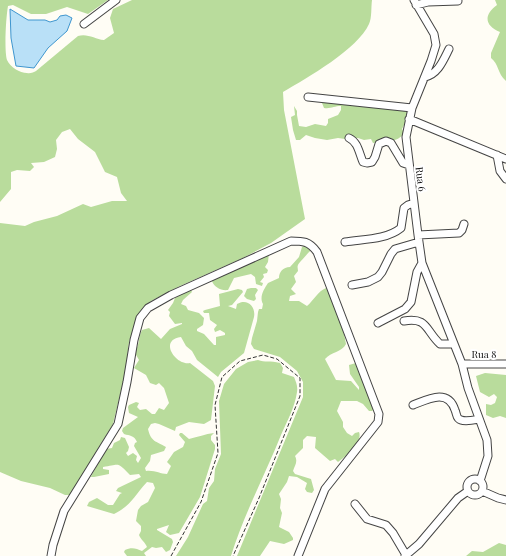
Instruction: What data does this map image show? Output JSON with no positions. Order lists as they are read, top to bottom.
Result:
{
  "streets": {
    "street": ["Rua 6", "Rua 8"]
  },
  "crossings": [
    ["Rua 6", "Rua 8"]
  ]
}
